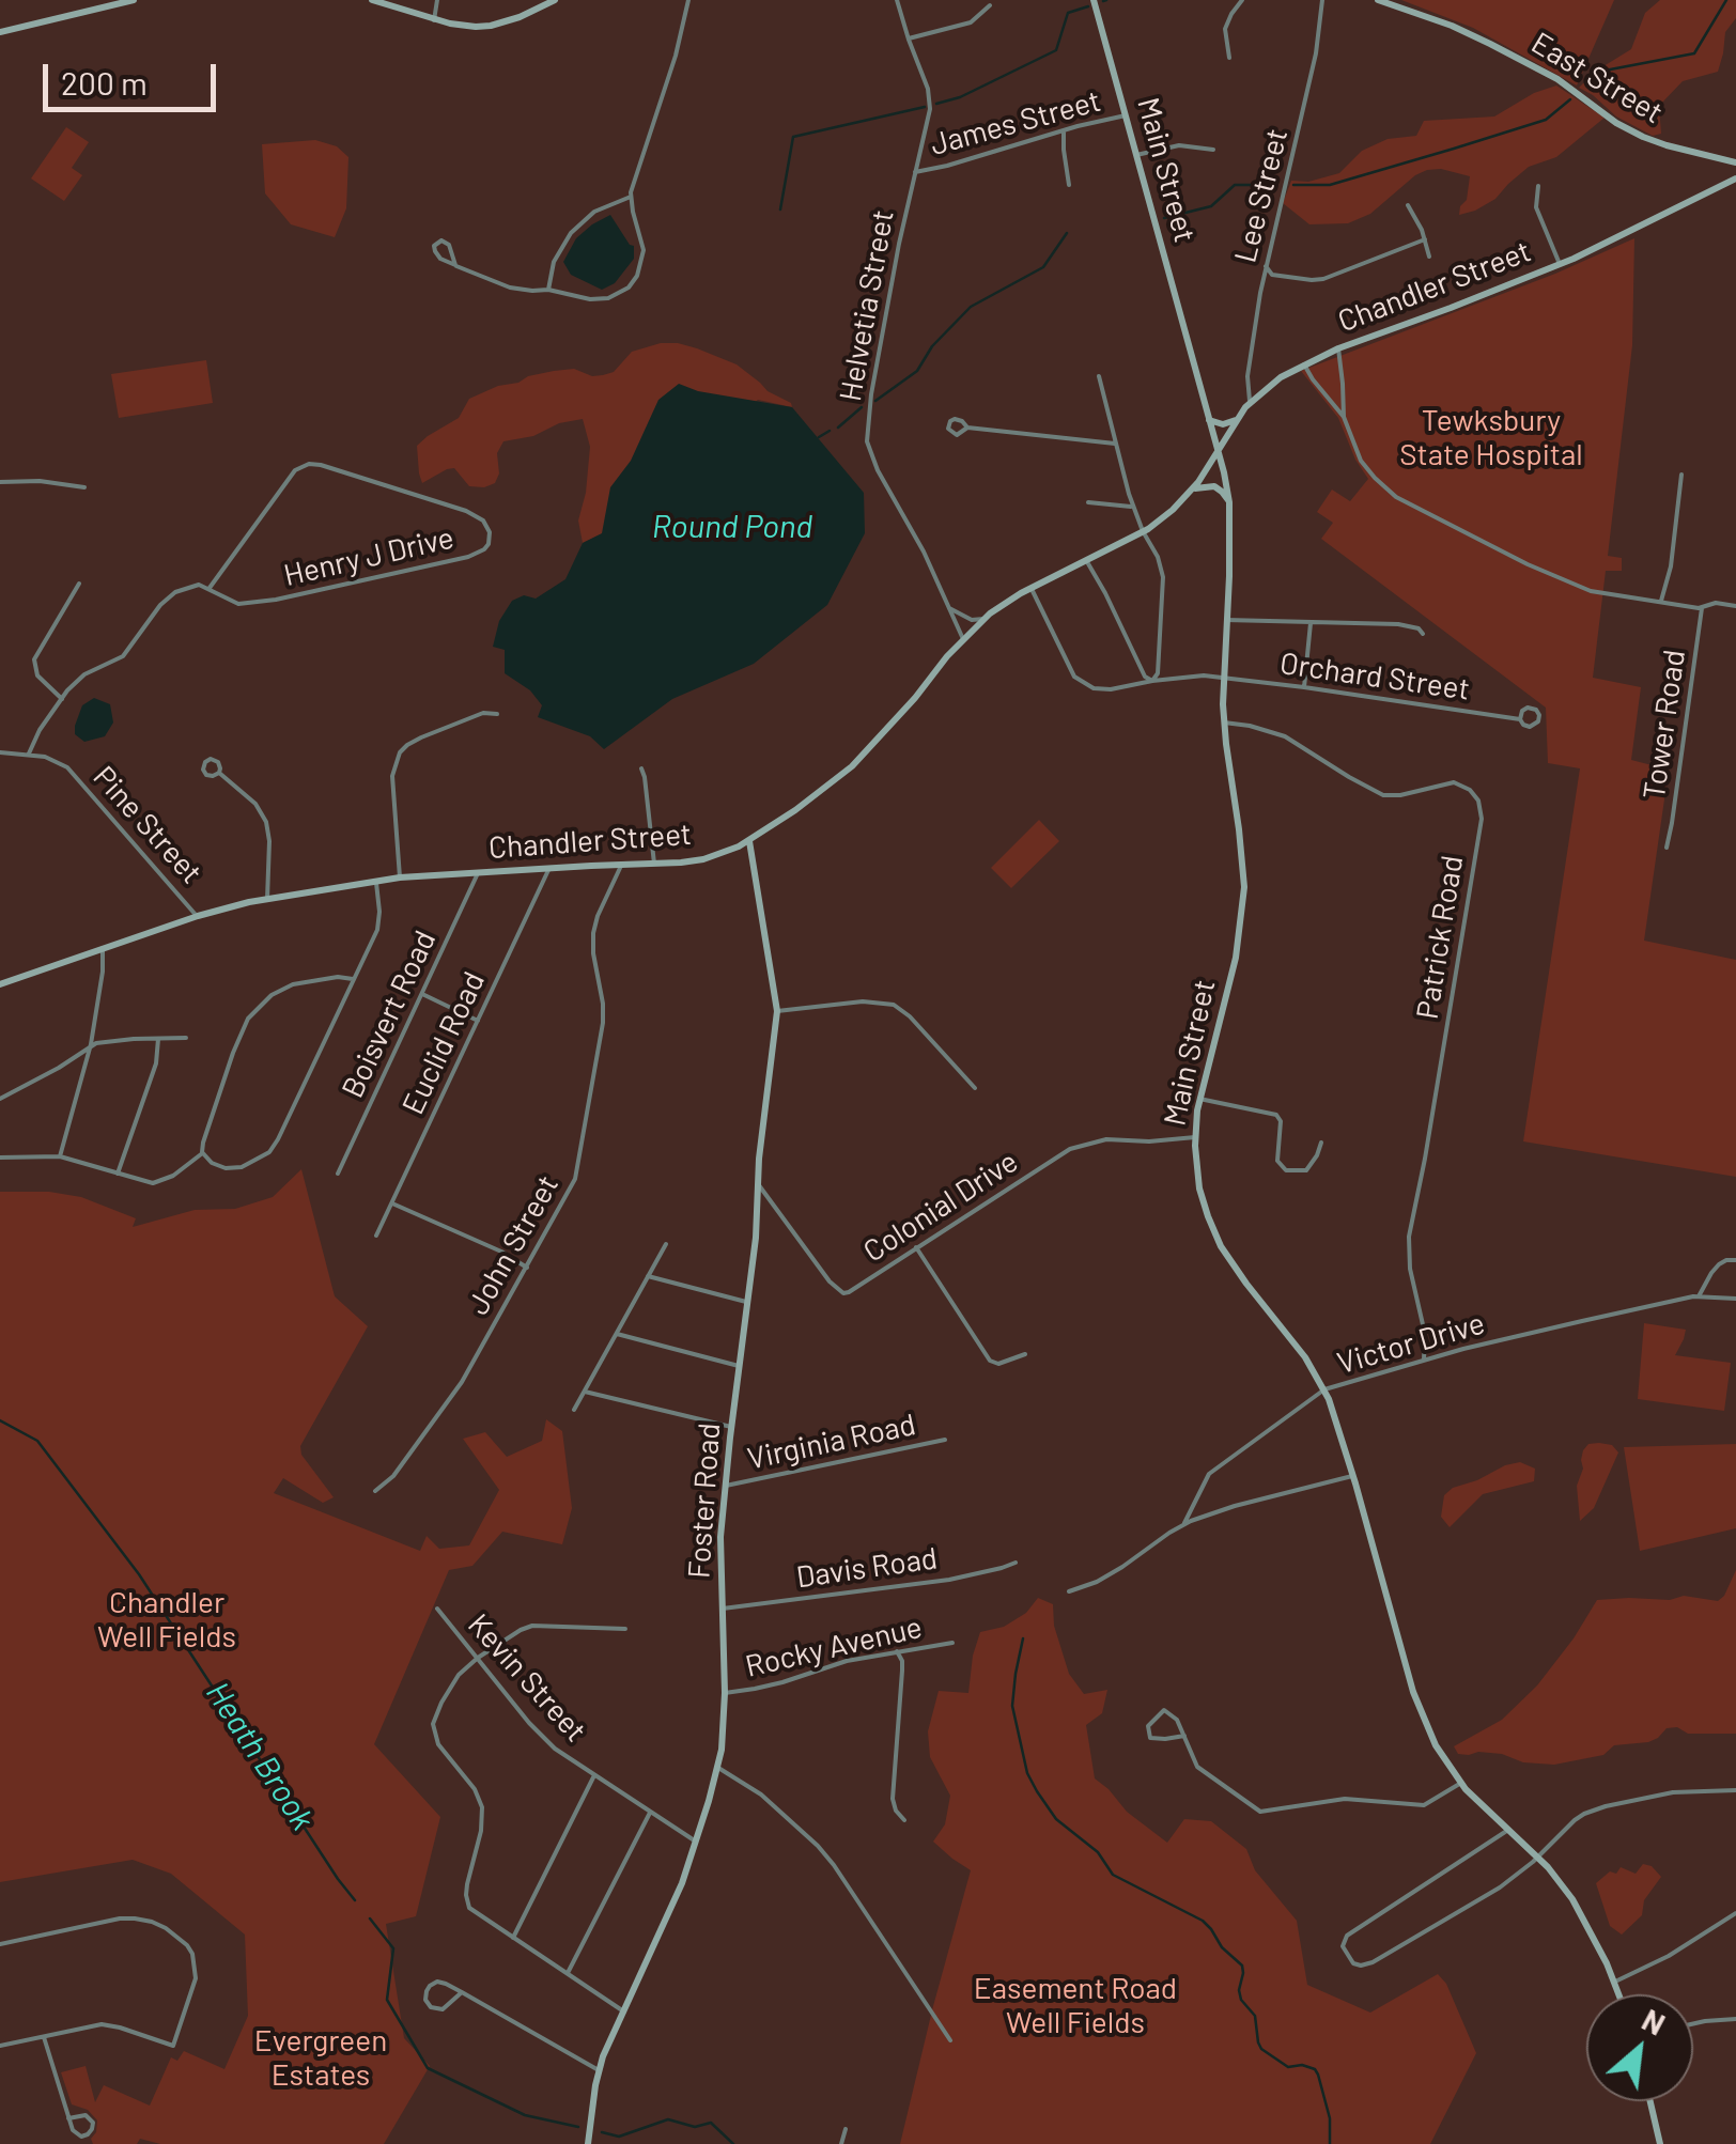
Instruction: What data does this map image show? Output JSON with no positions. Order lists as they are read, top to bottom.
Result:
{
  "streets": {
    "main road": [
      "East Street",
      "Main Street",
      "Chandler Street",
      "Foster Road"
    ],
    "street": [
      "James Street",
      "Lee Street",
      "Helvetia Street",
      "Henry J Drive",
      "Orchard Street",
      "Tower Road",
      "Pine Street",
      "Patrick Road",
      "Boisvert Road",
      "Euclid Road",
      "Colonial Drive",
      "John Street",
      "Victor Drive",
      "Virginia Road",
      "Davis Road",
      "Rocky Avenue",
      "Kevin Street"
    ]
  },
  "crossings": [
    ["James Street", "Main Street"],
    ["James Street", "Helvetia Street"],
    ["Main Street", "Chandler Street"],
    ["Main Street", "Orchard Street"],
    ["Main Street", "Patrick Road"],
    ["Main Street", "Colonial Drive"],
    ["Main Street", "Victor Drive"],
    ["Lee Street", "Chandler Street"],
    ["Chandler Street", "Helvetia Street"],
    ["Chandler Street", "Orchard Street"],
    ["Chandler Street", "Pine Street"],
    ["Chandler Street", "Boisvert Road"],
    ["Chandler Street", "Euclid Road"],
    ["Chandler Street", "John Street"],
    ["Chandler Street", "Foster Road"],
    ["Patrick Road", "Victor Drive"],
    ["Colonial Drive", "Foster Road"],
    ["Virginia Road", "Foster Road"],
    ["Foster Road", "Davis Road"],
    ["Foster Road", "Rocky Avenue"],
    ["Foster Road", "Kevin Street"]
  ],
  "water": ["Round Pond", "Heath Brook"],
  "parks": [
    "Tewksbury State Hospital",
    "Chandler Well Fields",
    "Easement Road Well Fields",
    "Evergreen Estates"
  ],
  "scale_bar": "200 m",
  "north": "top right"
}
